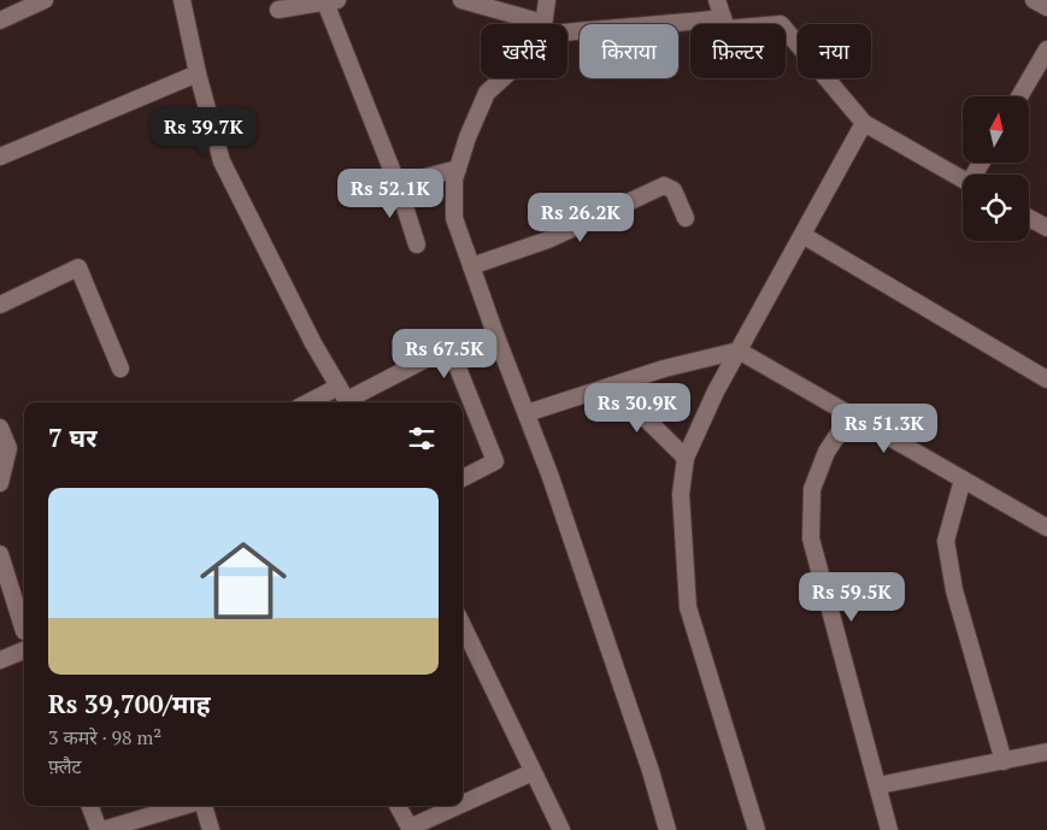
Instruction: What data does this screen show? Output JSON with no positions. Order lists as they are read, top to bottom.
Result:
{
  "north": "top",
  "page": {
    "chip": [
      "खरीदें",
      "किराया",
      "फ़िल्टर",
      "नया"
    ],
    "price": [
      "Rs 39.7K",
      "Rs 52.1K",
      "Rs 26.2K",
      "Rs 67.5K",
      "Rs 30.9K",
      "Rs 51.3K",
      "Rs 59.5K"
    ],
    "heading": "7 घर",
    "list": [
      {
        "name": "Rs 39,700/माह",
        "note": "3 कमरे · 98 m² · फ़्लैट"
      }
    ]
  }
}
